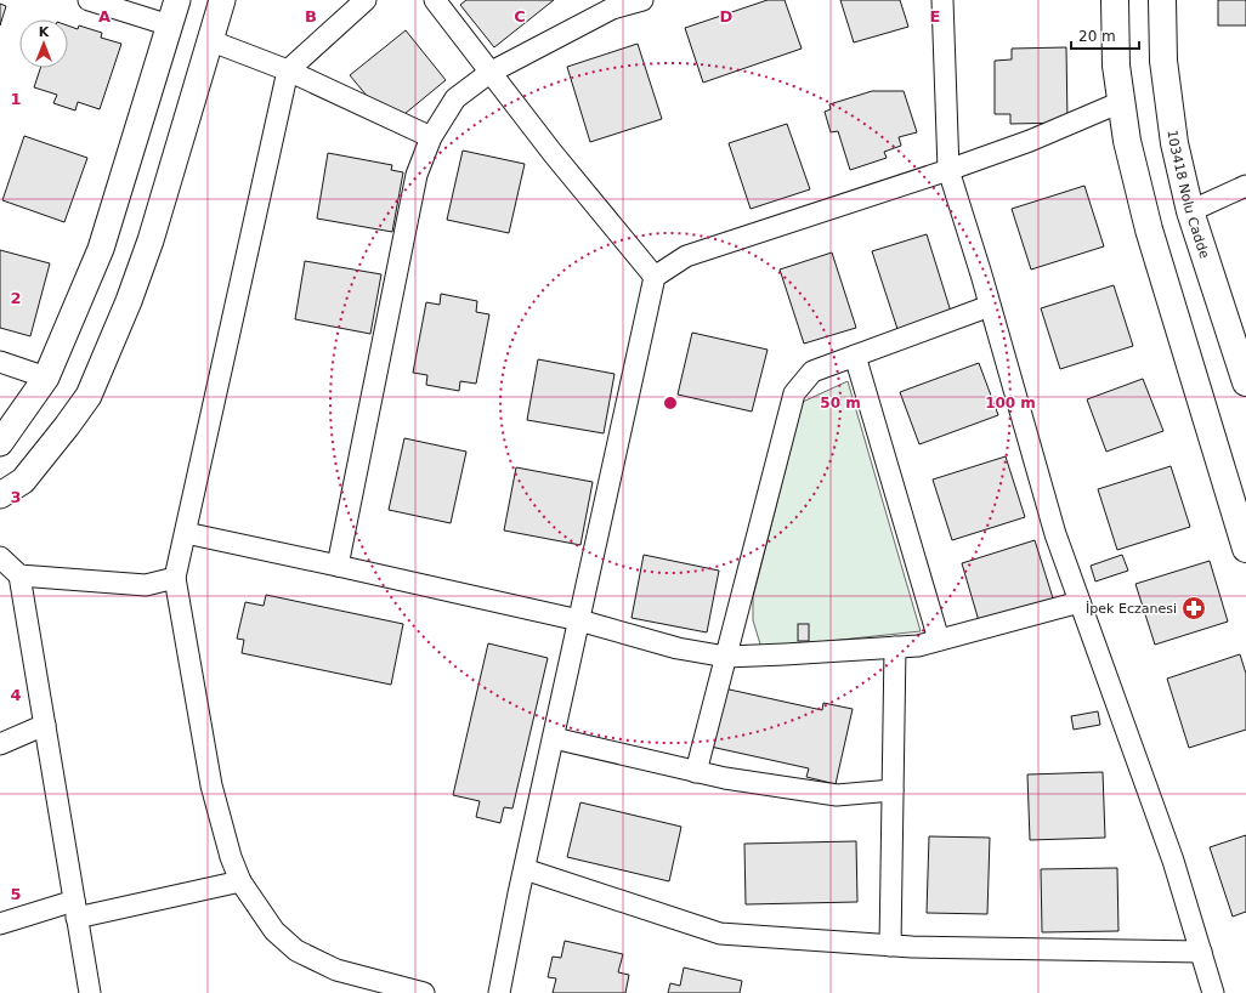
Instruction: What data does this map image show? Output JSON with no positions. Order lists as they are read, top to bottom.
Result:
{
  "streets": {
    "main road": ["103418 Nolu Cadde"]
  },
  "places": {
    "pharmacy": ["İpek Eczanesi"]
  },
  "scale_bar": "20 m",
  "north": "top",
  "grid": {
    "columns": [
      "A",
      "B",
      "C",
      "D",
      "E"
    ],
    "rows": [
      "1",
      "2",
      "3",
      "4",
      "5"
    ]
  },
  "rings": ["50 m", "100 m"]
}
